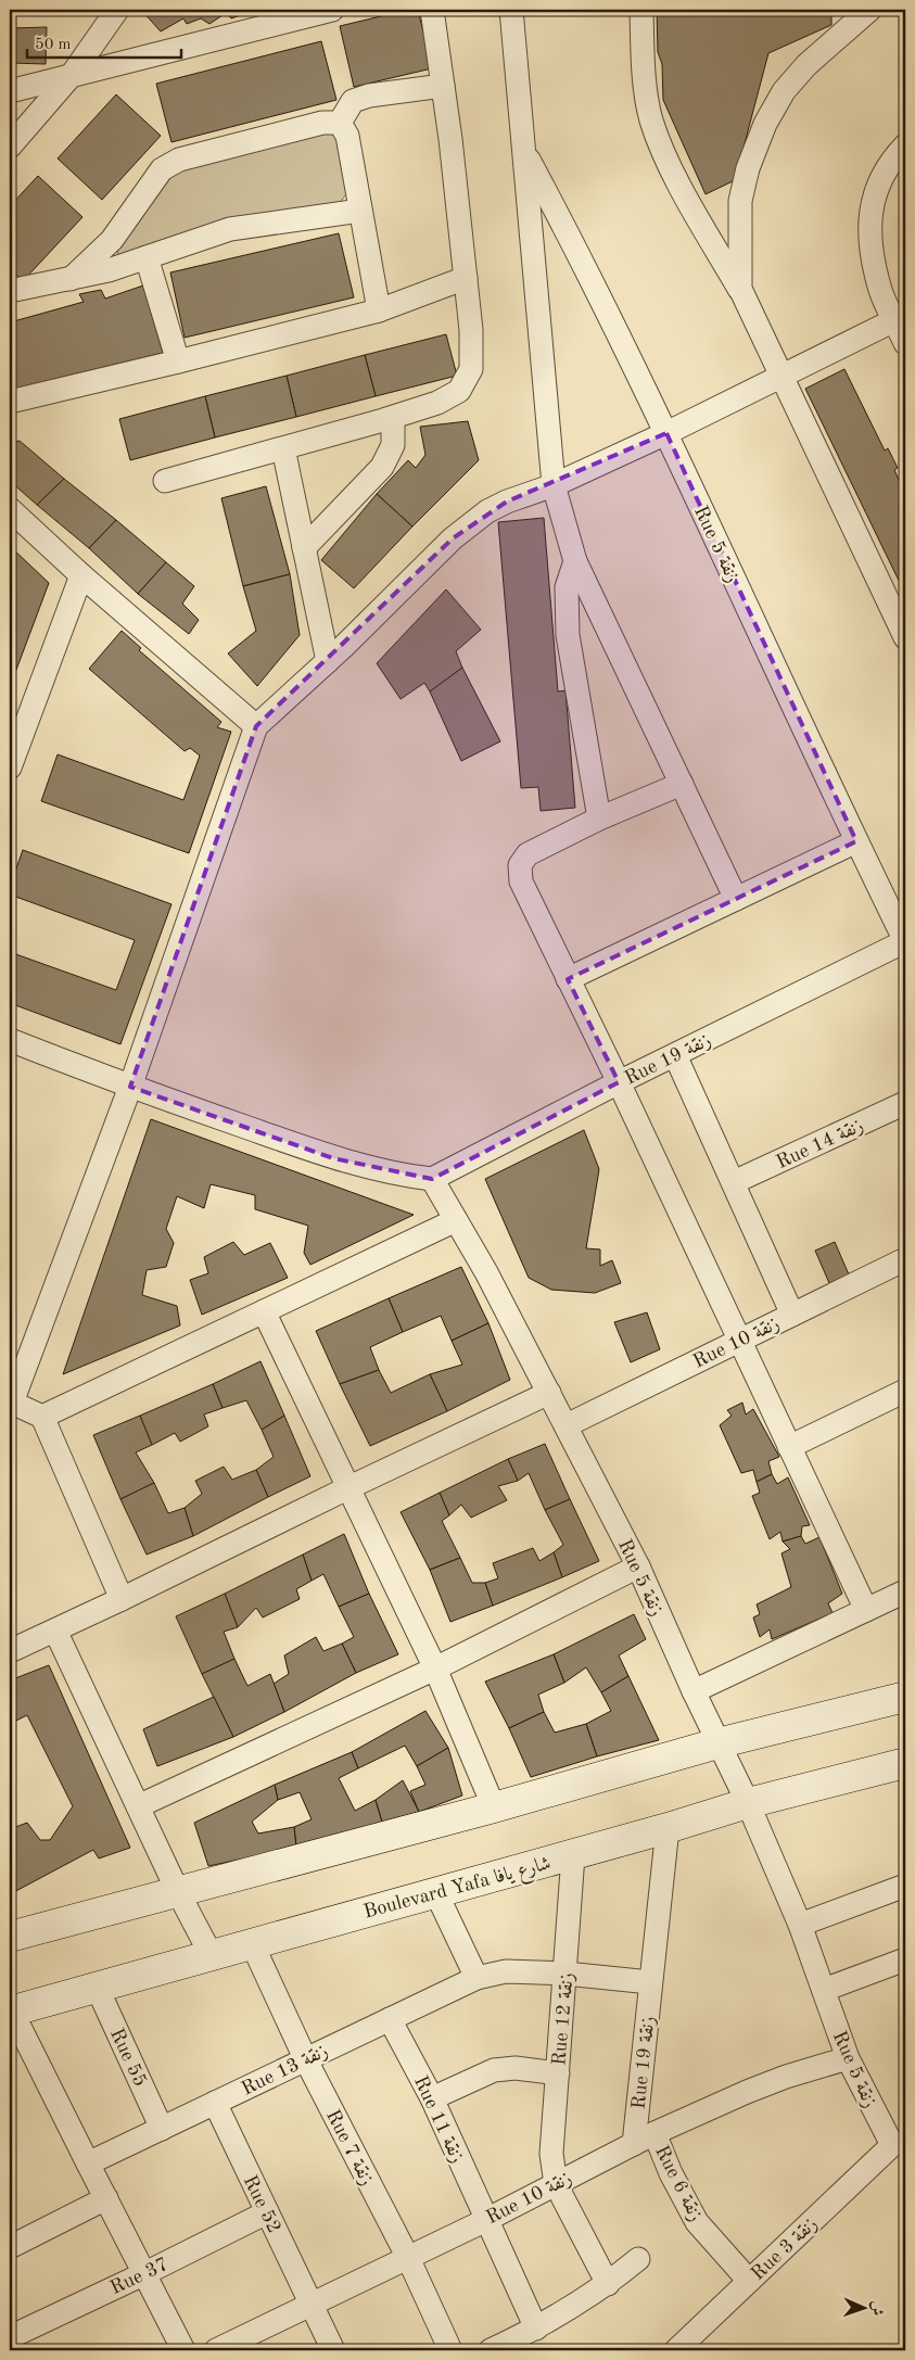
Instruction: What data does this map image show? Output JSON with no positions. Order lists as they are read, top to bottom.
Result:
{
  "streets": {
    "street": [
      "Rue 5 زنقة",
      "Rue 19 زنقة",
      "Rue 14 زنقة",
      "Rue 10 زنقة",
      "Boulevard Yafa شارع يافا",
      "Rue 12 زنقة",
      "Rue 55",
      "Rue 13 زنقة",
      "Rue 11 زنقة",
      "Rue 7 زنقة",
      "Rue 6 زنقة",
      "Rue 52",
      "Rue 3 زنقة",
      "Rue 37"
    ]
  },
  "crossings": [
    ["Rue 5 زنقة", "Rue 19 زنقة"],
    ["Rue 5 زنقة", "Rue 10 زنقة"],
    ["Rue 5 زنقة", "Boulevard Yafa شارع يافا"],
    ["Rue 5 زنقة", "Rue 3 زنقة"],
    ["Rue 19 زنقة", "Rue 10 زنقة"],
    ["Rue 19 زنقة", "Boulevard Yafa شارع يافا"],
    ["Rue 19 زنقة", "Rue 13 زنقة"],
    ["Rue 10 زنقة", "Rue 12 زنقة"],
    ["Rue 10 زنقة", "Rue 11 زنقة"],
    ["Rue 10 زنقة", "Rue 7 زنقة"],
    ["Rue 10 زنقة", "Rue 6 زنقة"],
    ["Rue 10 زنقة", "Rue 52"],
    ["Boulevard Yafa شارع يافا", "Rue 12 زنقة"],
    ["Boulevard Yafa شارع يافا", "Rue 55"],
    ["Boulevard Yafa شارع يافا", "Rue 7 زنقة"],
    ["Rue 12 زنقة", "Rue 13 زنقة"],
    ["Rue 55", "Rue 13 زنقة"],
    ["Rue 13 زنقة", "Rue 11 زنقة"],
    ["Rue 13 زنقة", "Rue 7 زنقة"],
    ["Rue 13 زنقة", "Rue 52"],
    ["Rue 6 زنقة", "Rue 3 زنقة"],
    ["Rue 52", "Rue 37"]
  ],
  "scale_bar": "50 m",
  "north": "right"
}
